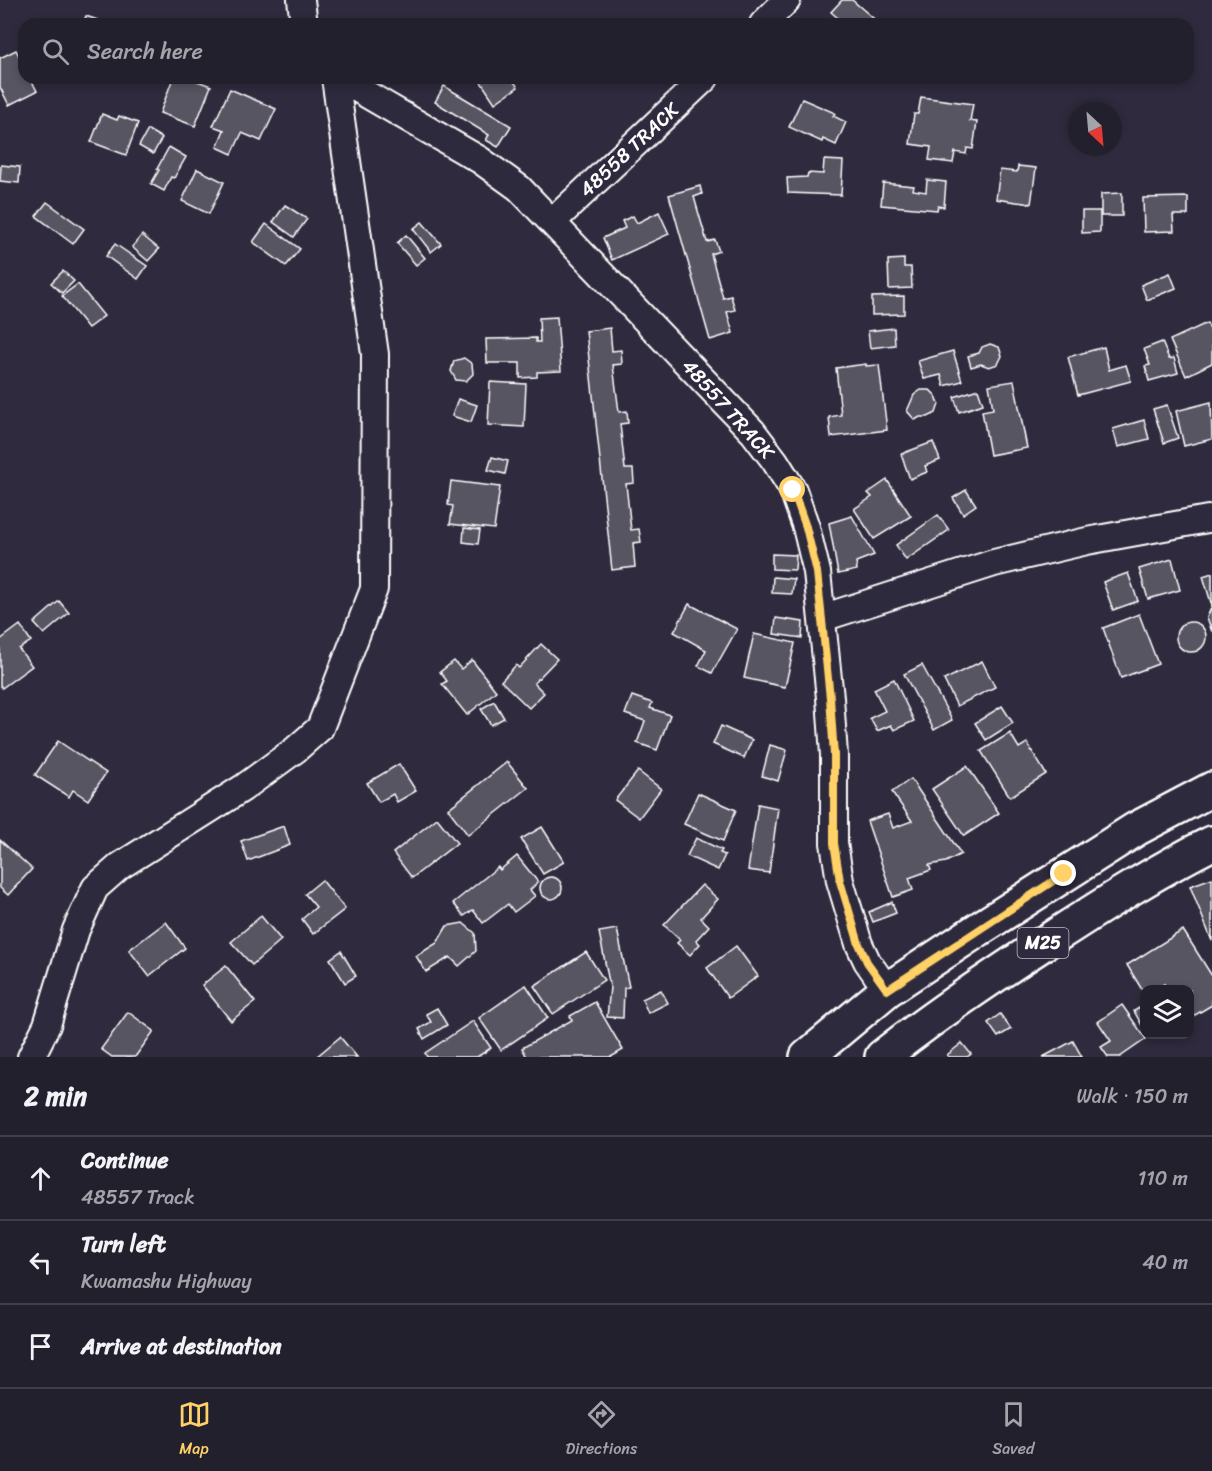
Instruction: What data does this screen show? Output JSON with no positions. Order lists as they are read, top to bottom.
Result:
{
  "streets": {
    "main road": ["M25"],
    "street": ["48558 TRACK", "48557 TRACK"]
  },
  "crossings": [
    ["48558 TRACK", "48557 TRACK"],
    ["48557 TRACK", "M25"]
  ],
  "north": "bottom right",
  "page": {
    "search": "Search here",
    "heading": ["2 min", "Walk · 150 m"],
    "list": [
      ["Continue", "48557 Track", "110 m"],
      ["Turn left", "Kwamashu Highway", "40 m"],
      "Arrive at destination"
    ],
    "nav": ["Map", "Directions", "Saved"]
  }
}
